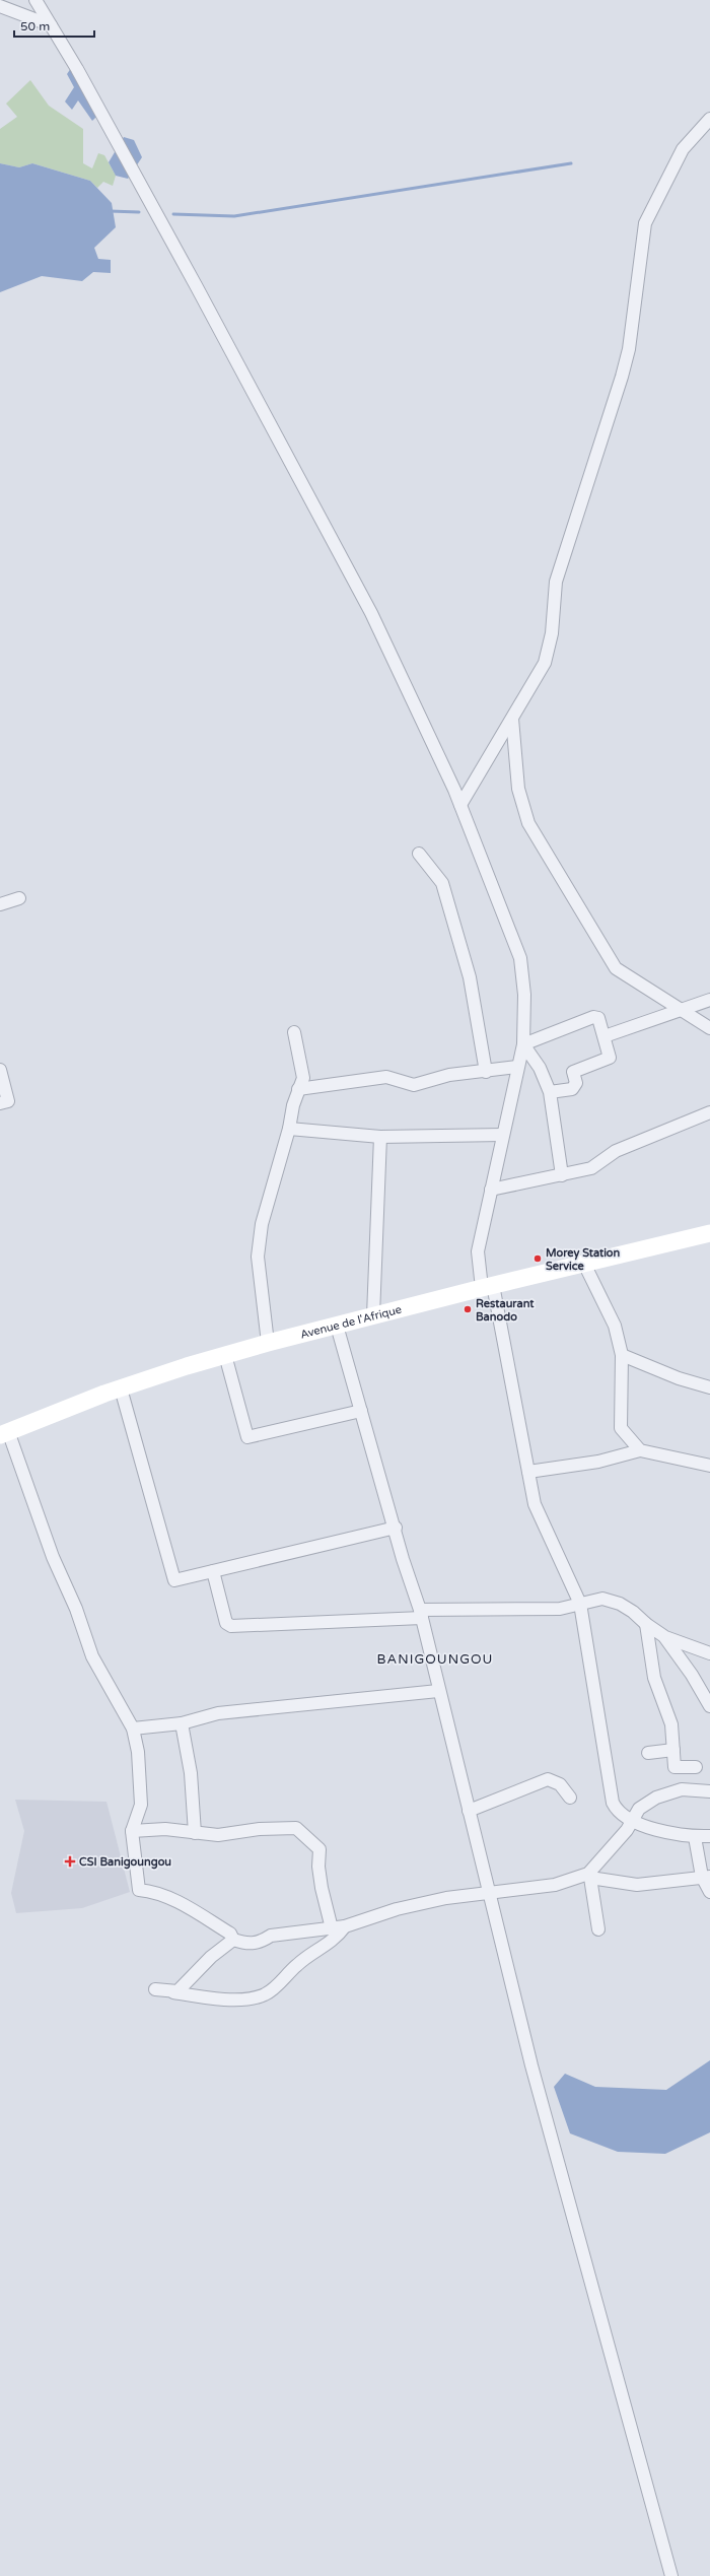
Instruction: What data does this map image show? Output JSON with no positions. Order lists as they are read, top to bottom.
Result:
{
  "streets": {
    "main road": ["Avenue de l'Afrique"]
  },
  "districts": ["BANIGOUNGOU"],
  "places": {
    "other": ["Morey Station Service", "Restaurant Banodo"],
    "health": ["CSI Banigoungou"]
  },
  "scale_bar": "50 m"
}
